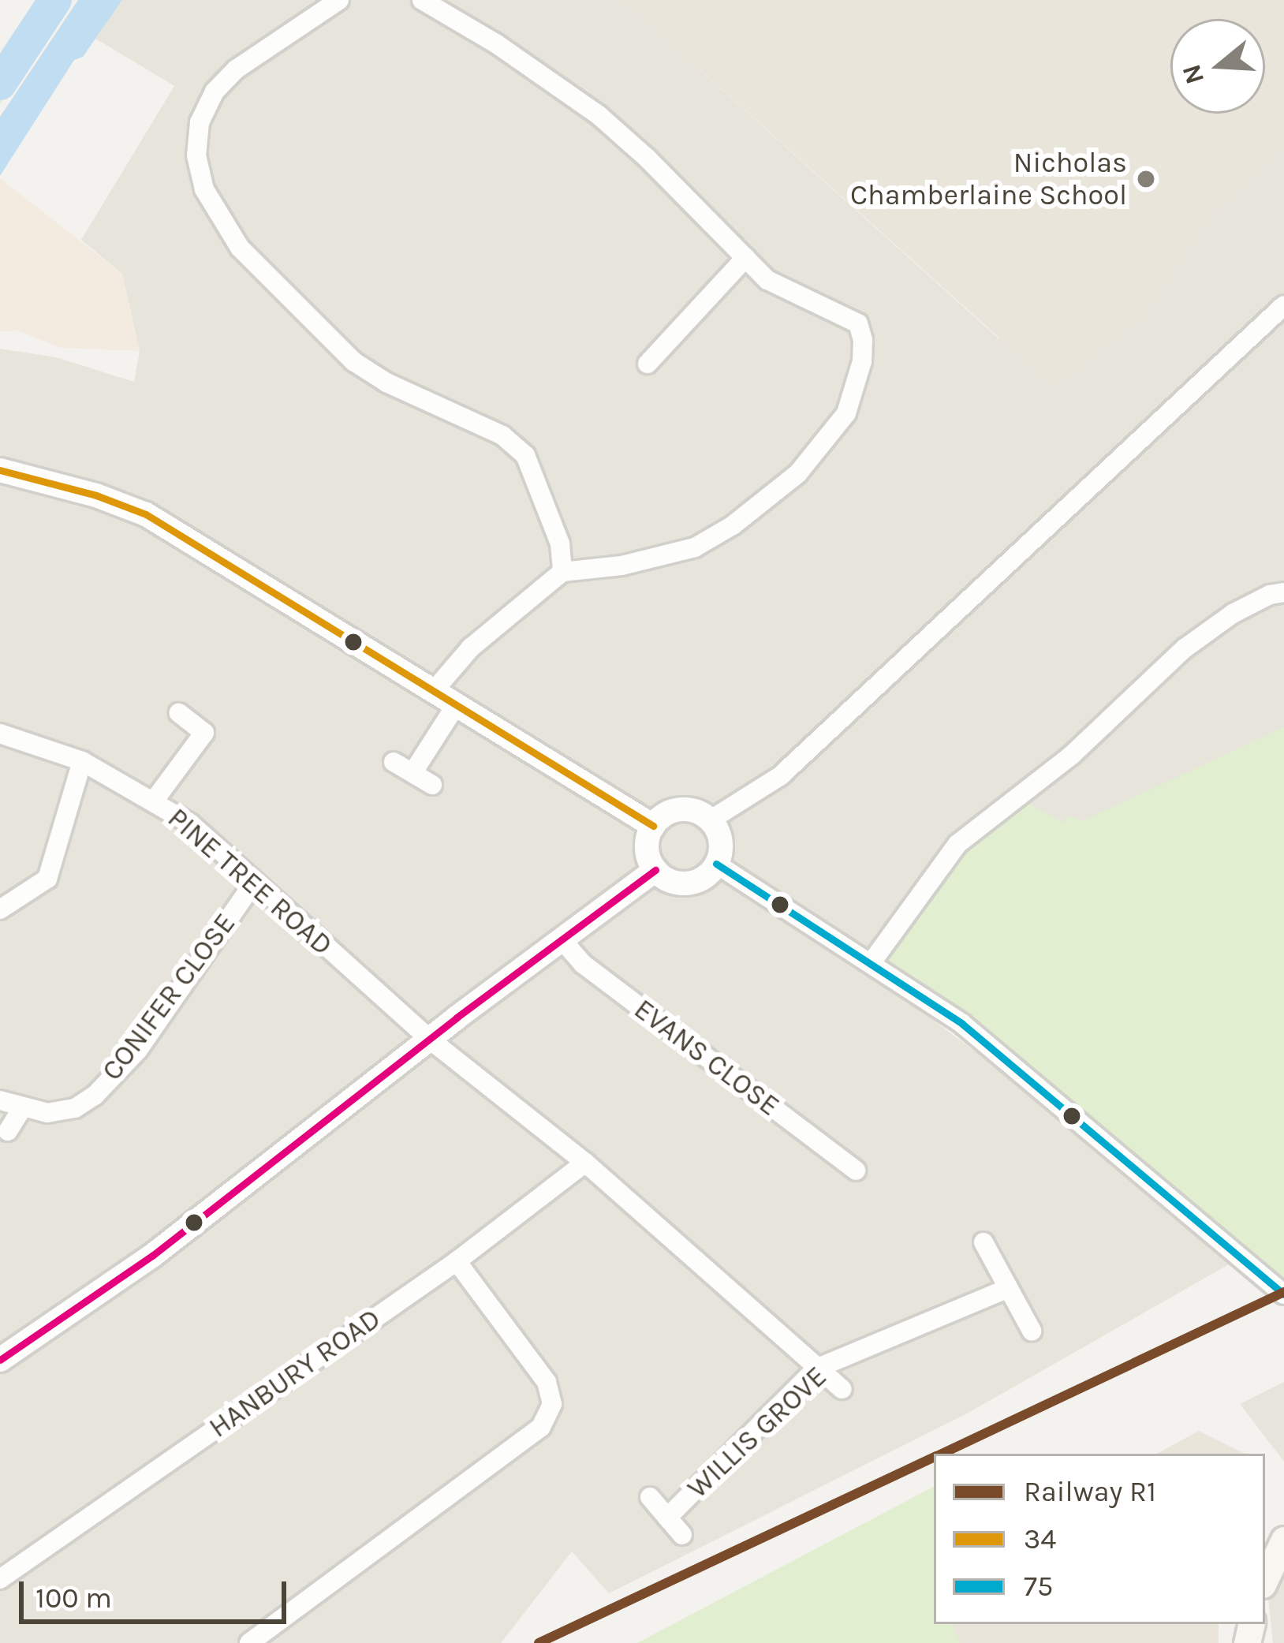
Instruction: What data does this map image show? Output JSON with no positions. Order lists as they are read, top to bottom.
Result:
{
  "streets": {
    "street": [
      "PINE TREE ROAD",
      "CONIFER CLOSE",
      "EVANS CLOSE",
      "HANBURY ROAD",
      "WILLIS GROVE"
    ]
  },
  "crossings": [
    ["PINE TREE ROAD", "CONIFER CLOSE"],
    ["PINE TREE ROAD", "HANBURY ROAD"],
    ["PINE TREE ROAD", "WILLIS GROVE"]
  ],
  "places": ["Nicholas Chamberlaine School"],
  "lines": ["transit line 34", "transit line 75", "rail line R1"],
  "legend": ["Railway R1", "34", "75"],
  "scale_bar": "100 m",
  "north": "left"
}
